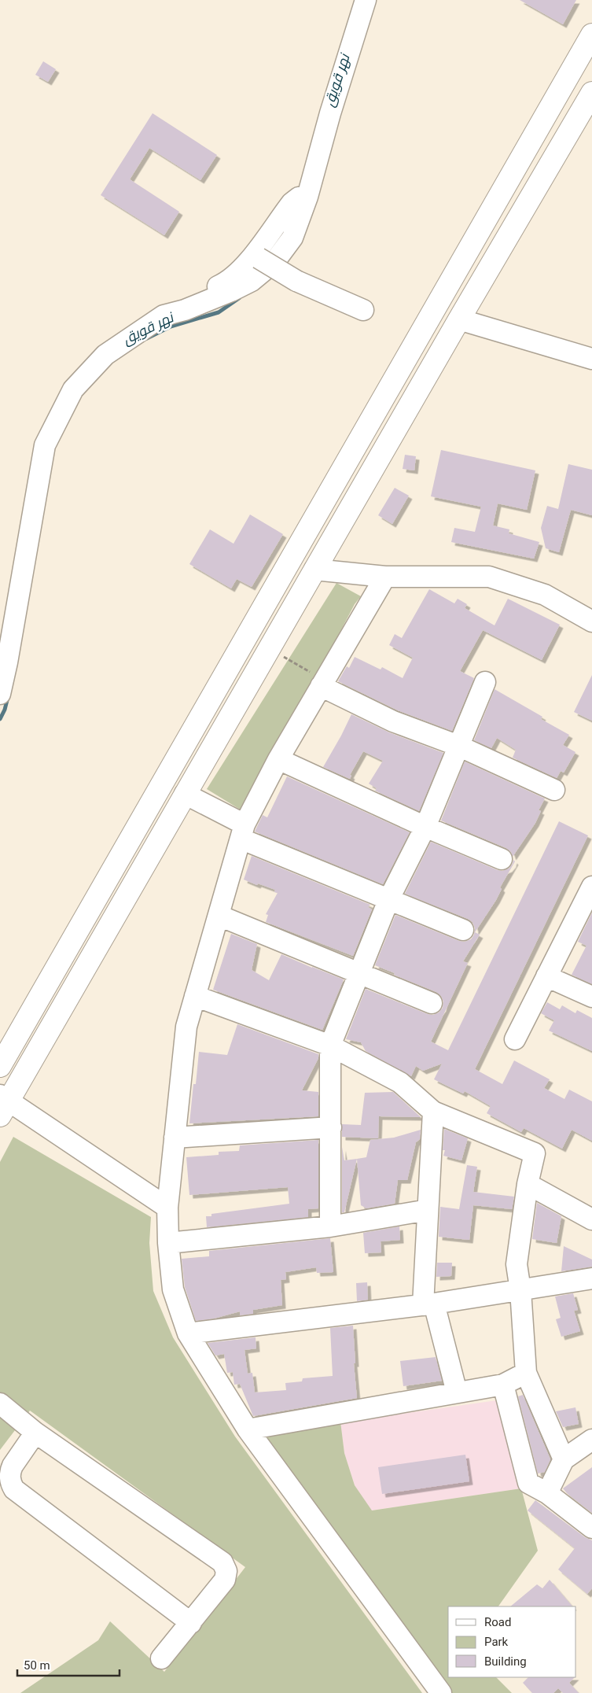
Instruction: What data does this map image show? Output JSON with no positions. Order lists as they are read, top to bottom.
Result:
{
  "water": ["نهر قويق"],
  "legend": ["Road", "Park", "Building"],
  "scale_bar": "50 m"
}
